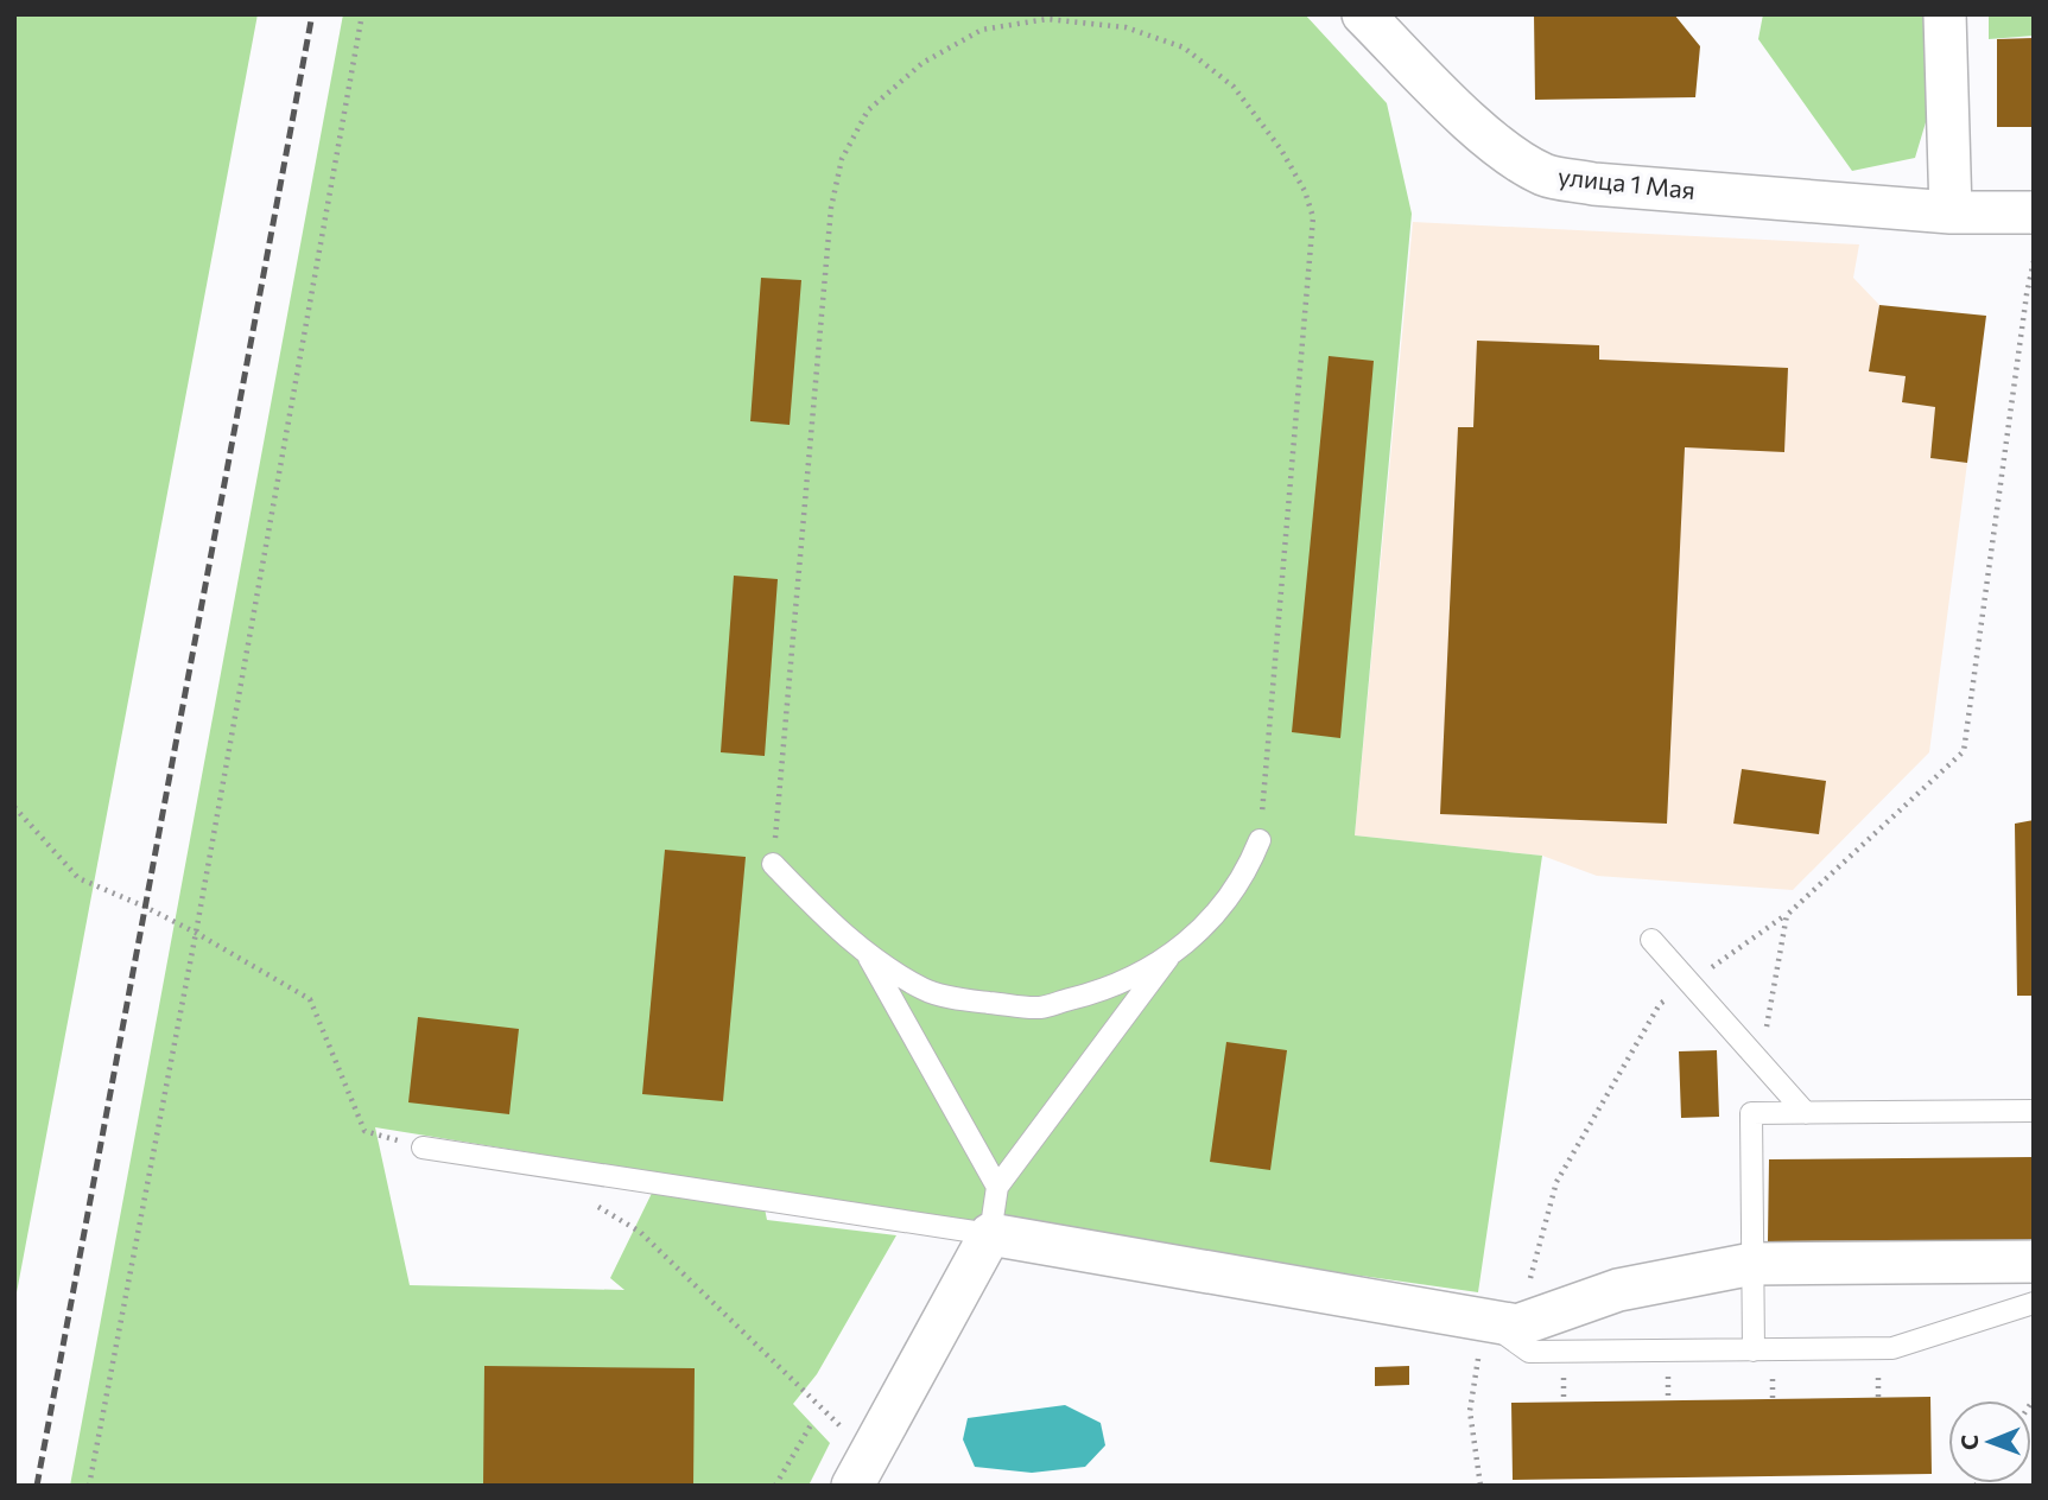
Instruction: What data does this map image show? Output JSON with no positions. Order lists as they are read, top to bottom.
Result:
{
  "streets": {
    "street": ["улица 1 Мая"]
  },
  "north": "left"
}
